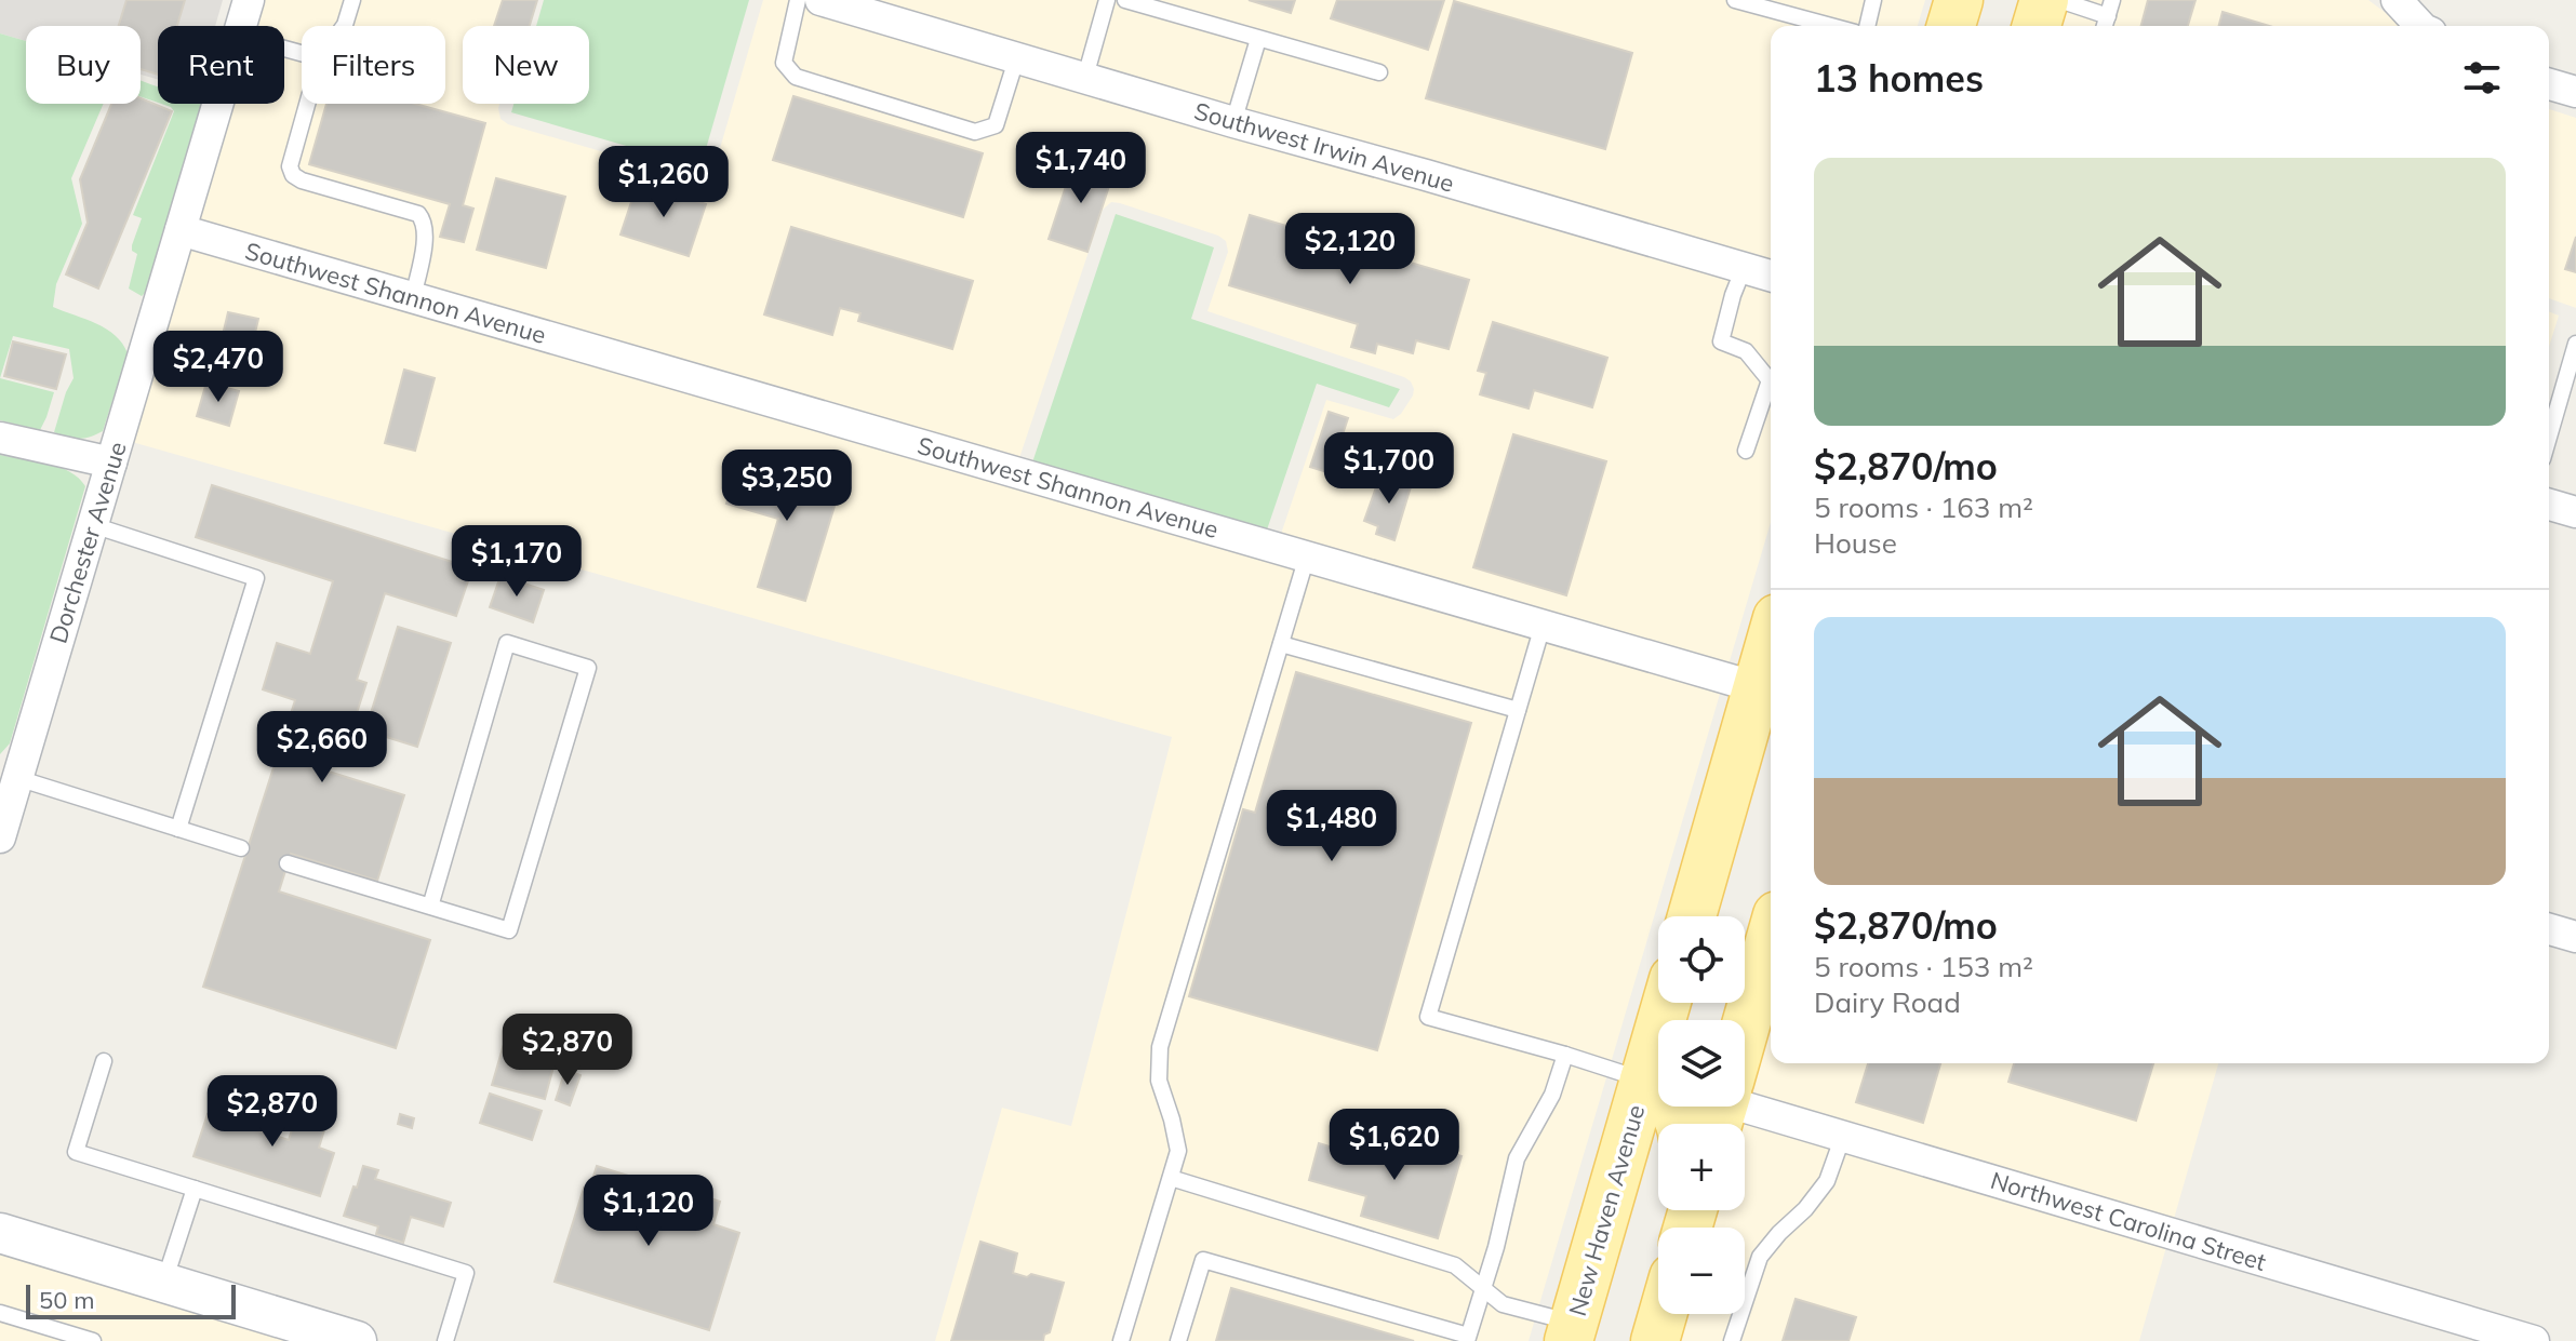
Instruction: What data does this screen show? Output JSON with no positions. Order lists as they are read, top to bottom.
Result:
{
  "streets": {
    "main road": ["New Haven Avenue"],
    "street": [
      "Southwest Irwin Avenue",
      "Southwest Shannon Avenue",
      "Dorchester Avenue",
      "Northwest Carolina Street"
    ]
  },
  "crossings": [
    ["Southwest Shannon Avenue", "Dorchester Avenue"]
  ],
  "scale_bar": "50 m",
  "page": {
    "chip": [
      "Buy",
      "Rent",
      "Filters",
      "New"
    ],
    "heading": "13 homes",
    "list": [
      {
        "name": "$2,870/mo",
        "note": "5 rooms · 163 m² · House"
      },
      {
        "name": "$2,870/mo",
        "note": "5 rooms · 153 m² · Dairy Road"
      }
    ],
    "price": [
      "$1,740",
      "$1,260",
      "$2,120",
      "$2,470",
      "$1,700",
      "$3,250",
      "$1,170",
      "$2,660",
      "$1,480",
      "$2,870",
      "$2,870",
      "$1,620",
      "$1,120"
    ],
    "map_buttons": ["+", "−"],
    "scale": "50 m"
  }
}
